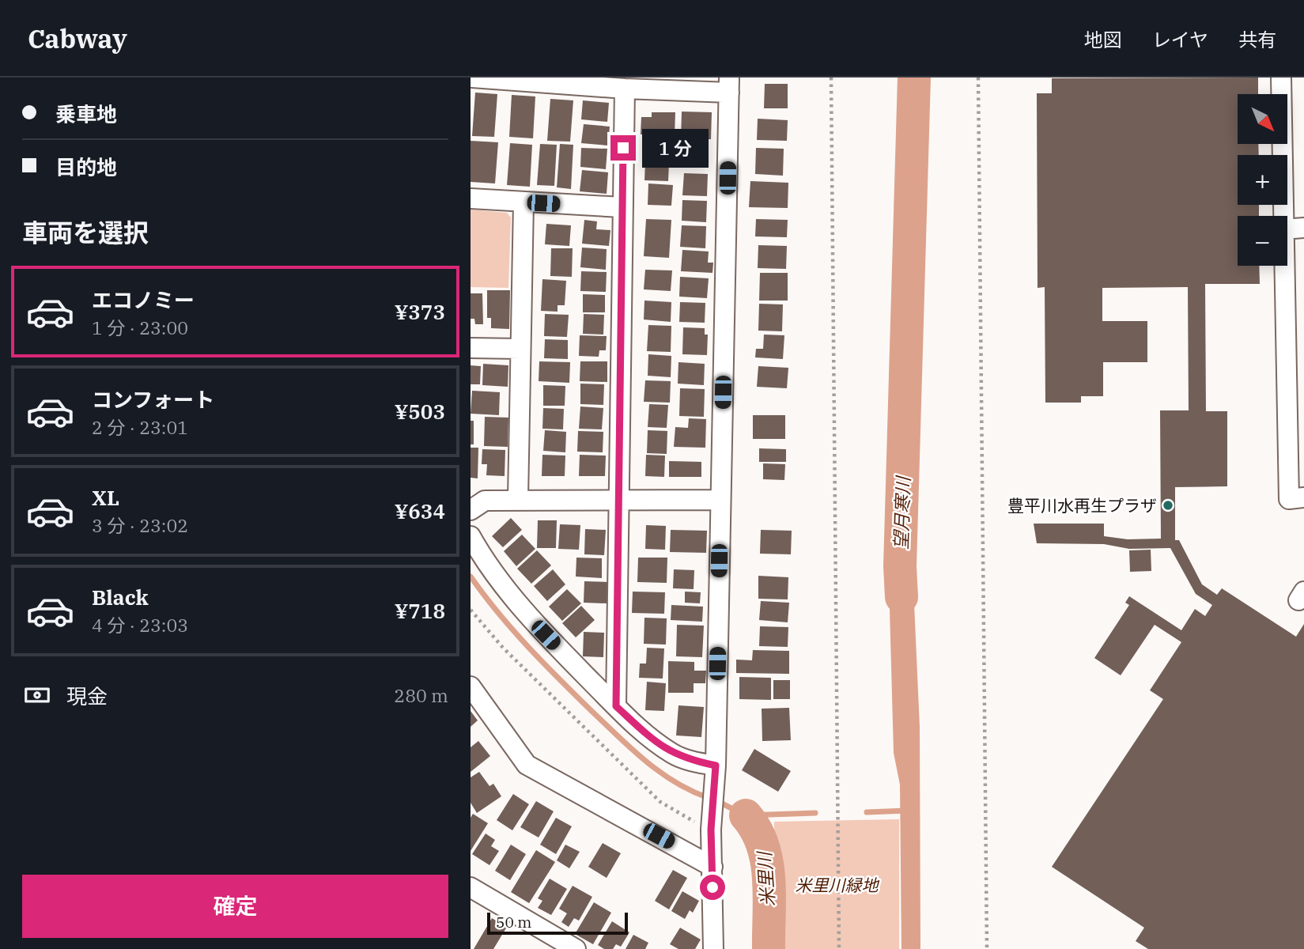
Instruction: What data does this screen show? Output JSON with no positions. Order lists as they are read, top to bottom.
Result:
{
  "water": ["望月寒川", "米里川"],
  "parks": ["米里川緑地"],
  "places": ["豊平川水再生プラザ"],
  "scale_bar": "50 m",
  "north": "bottom right",
  "page": {
    "header": "Cabway",
    "nav": ["地図", "レイヤ", "共有"],
    "banner": ["乗車地", "目的地"],
    "map_buttons": ["+", "−"],
    "bubble": "1 分",
    "heading": "車両を選択",
    "list": [
      {
        "name": "エコノミー",
        "note": "1 分 · 23:00",
        "value": "¥373"
      },
      {
        "name": "コンフォート",
        "note": "2 分 · 23:01",
        "value": "¥503"
      },
      {
        "name": "XL",
        "note": "3 分 · 23:02",
        "value": "¥634"
      },
      {
        "name": "Black",
        "note": "4 分 · 23:03",
        "value": "¥718"
      }
    ],
    "pay": ["現金", "280 m"],
    "buttons": "確定",
    "scale": "50 m"
  }
}
